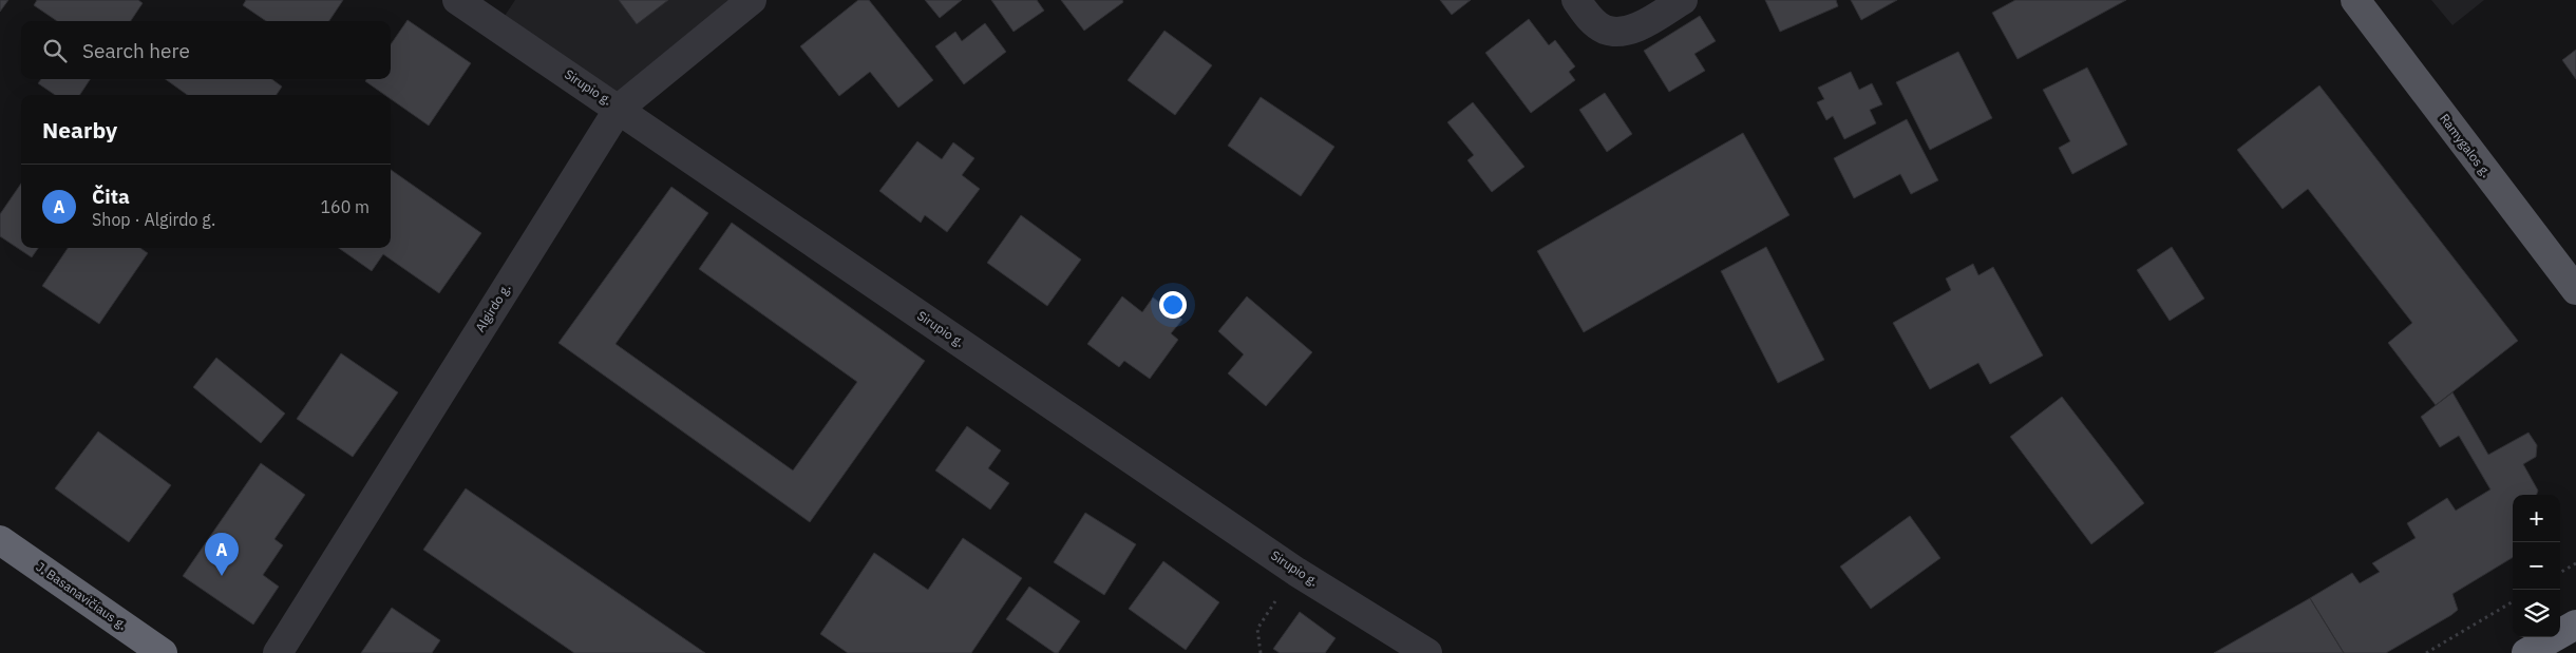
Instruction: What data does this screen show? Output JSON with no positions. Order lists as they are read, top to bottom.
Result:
{
  "streets": {
    "highway": ["J. Basanavičiaus g."],
    "main road": ["Ramygalos g."],
    "street": ["Sirupio g.", "Algirdo g."]
  },
  "crossings": [
    ["Sirupio g.", "Algirdo g."]
  ],
  "page": {
    "search": "Search here",
    "heading": "Nearby",
    "list": [
      {
        "mark": "A",
        "name": "Čita",
        "note": "Shop · Algirdo g.",
        "value": "160 m"
      }
    ],
    "map_buttons": ["+", "−"],
    "pins": "A"
  }
}
